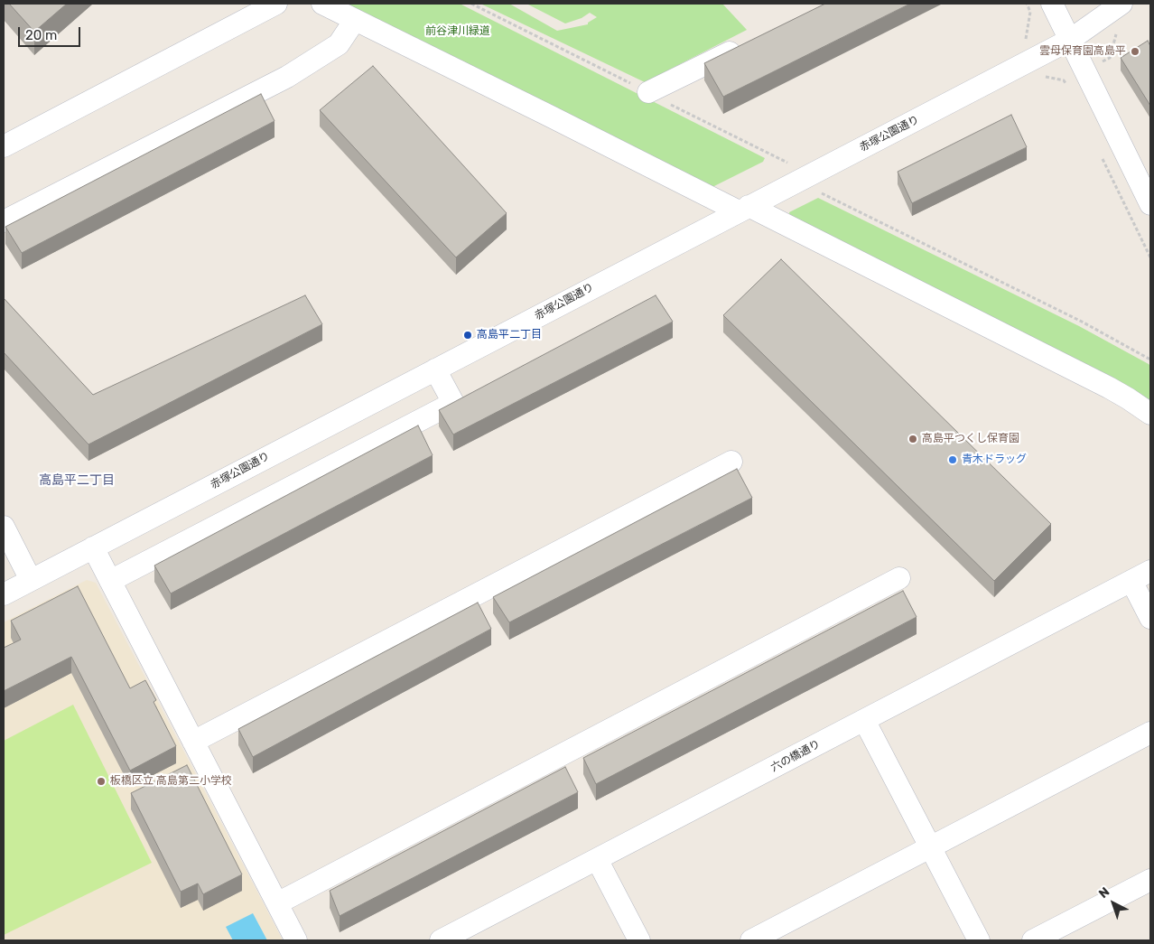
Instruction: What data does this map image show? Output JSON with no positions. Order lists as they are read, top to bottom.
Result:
{
  "streets": {
    "street": ["赤塚公園通り", "六の橋通り"]
  },
  "districts": ["高島平二丁目"],
  "parks": ["前谷津川緑道"],
  "places": [
    "雲母保育園高島平",
    "高島平二丁目",
    "高島平つくし保育園",
    "青木ドラッグ",
    "板橋区立 高島第二小学校"
  ],
  "scale_bar": "20 m",
  "north": "top left"
}
